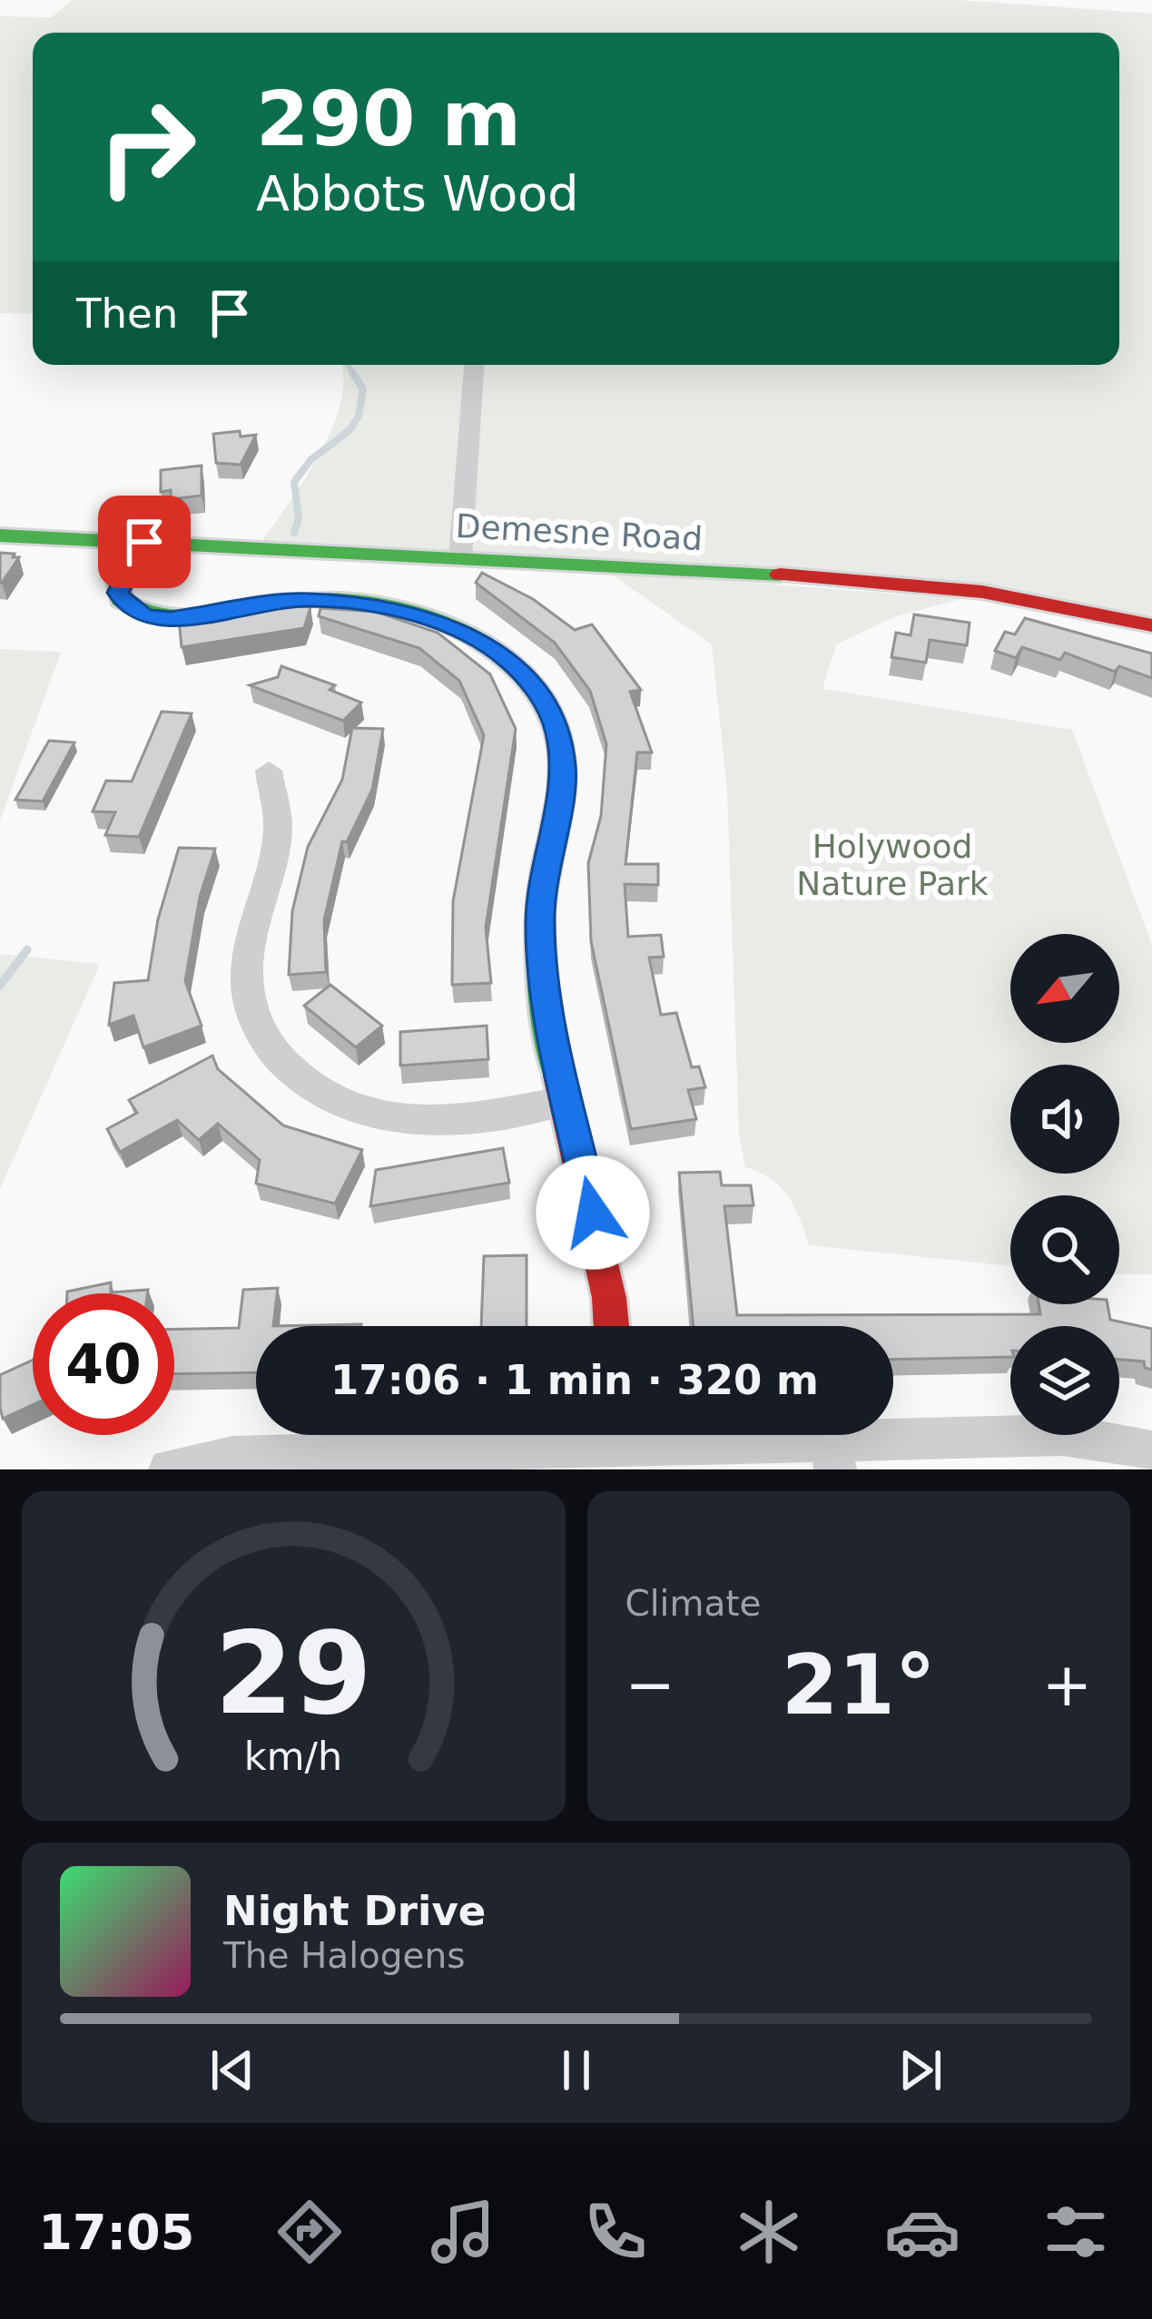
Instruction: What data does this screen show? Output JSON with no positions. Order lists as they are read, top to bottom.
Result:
{
  "streets": {
    "street": ["Demesne Road"]
  },
  "parks": ["Holywood Nature Park"],
  "north": "bottom left",
  "page": {
    "turn": ["290 m", "Abbots Wood"],
    "then": "Then",
    "limit": "40",
    "trip": "17:06 · 1 min · 320 m",
    "tile": "Climate",
    "heat": ["−", "21°", "+"],
    "song": ["Night Drive", "The Halogens"],
    "tabs": "17:05",
    "gauge": ["29", "km/h"]
  }
}
